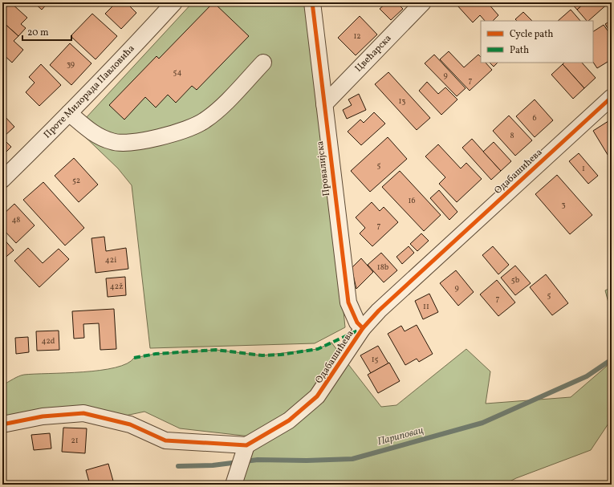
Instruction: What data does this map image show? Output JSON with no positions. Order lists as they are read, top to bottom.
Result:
{
  "streets": {
    "street": [
      "Цвећарска",
      "Проте Милорада Павловића",
      "Провалијска",
      "Одабашићева"
    ]
  },
  "crossings": [
    ["Цвећарска", "Провалијска"],
    ["Провалијска", "Одабашићева"]
  ],
  "water": ["Париповац"],
  "house_numbers": [
    "12",
    "39",
    "54",
    "9",
    "7",
    "13",
    "6",
    "8",
    "5",
    "1",
    "52",
    "16",
    "3",
    "48",
    "7",
    "42i",
    "18b",
    "5b",
    "42ž",
    "9",
    "5",
    "7",
    "11",
    "42d",
    "15",
    "21"
  ],
  "legend": ["Cycle path", "Path"],
  "scale_bar": "20 m"
}
